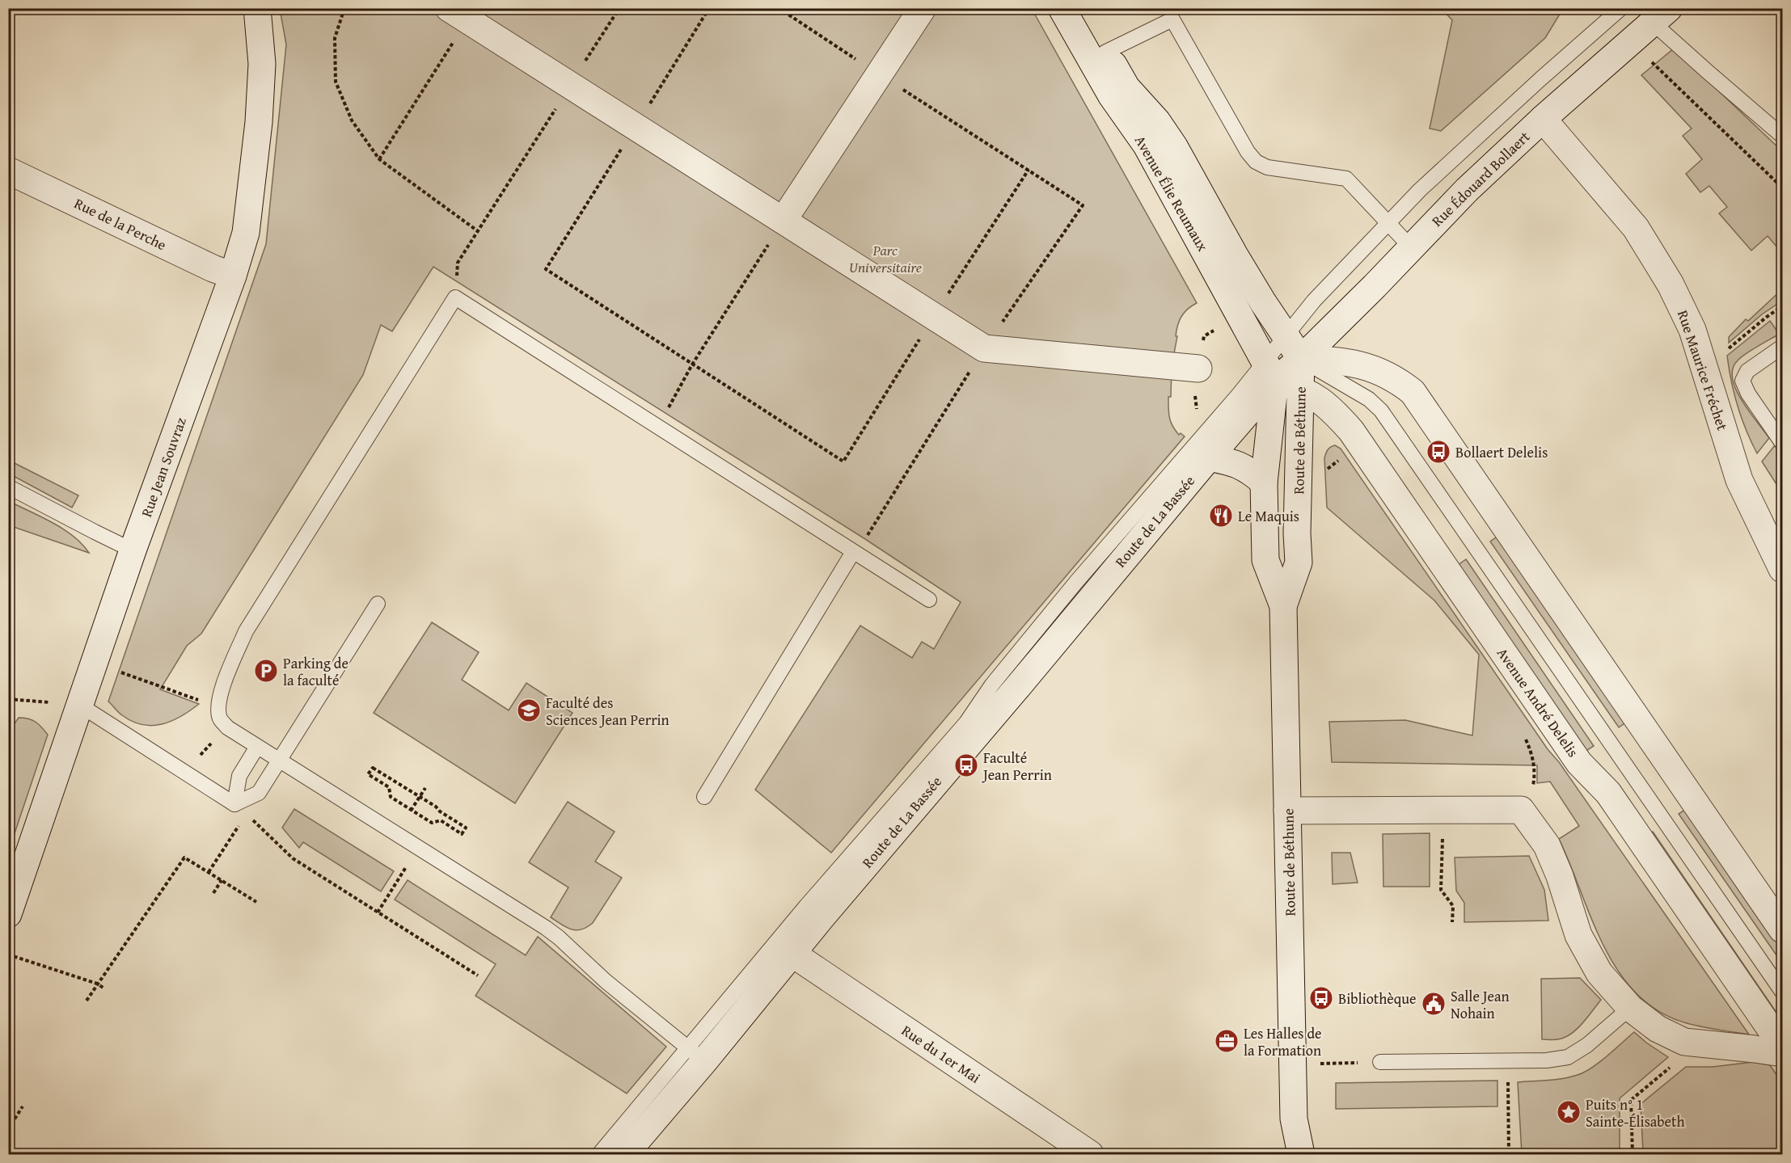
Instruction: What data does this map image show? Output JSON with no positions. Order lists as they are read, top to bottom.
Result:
{
  "streets": {
    "main road": [
      "Rue Édouard Bollaert",
      "Avenue Élie Reumaux",
      "Rue de la Perche",
      "Rue Maurice Fréchet",
      "Route de Béthune",
      "Rue Jean Souvraz",
      "Route de La Bassée",
      "Avenue André Delelis",
      "Rue du 1er Mai"
    ]
  },
  "crossings": [
    ["Rue Édouard Bollaert", "Avenue Élie Reumaux"],
    ["Rue Édouard Bollaert", "Rue Maurice Fréchet"],
    ["Rue Édouard Bollaert", "Route de Béthune"],
    ["Rue Édouard Bollaert", "Route de La Bassée"],
    ["Rue Édouard Bollaert", "Avenue André Delelis"],
    ["Avenue Élie Reumaux", "Route de Béthune"],
    ["Avenue Élie Reumaux", "Route de La Bassée"],
    ["Avenue Élie Reumaux", "Avenue André Delelis"],
    ["Rue de la Perche", "Rue Jean Souvraz"],
    ["Route de Béthune", "Route de La Bassée"],
    ["Route de Béthune", "Avenue André Delelis"],
    ["Route de La Bassée", "Avenue André Delelis"],
    ["Route de La Bassée", "Rue du 1er Mai"]
  ],
  "parks": ["Parc Universitaire"],
  "places": {
    "bus stop": ["Bollaert Delelis", "Faculté Jean Perrin", "Bibliothèque"],
    "restaurant": ["Le Maquis"],
    "parking": ["Parking de la faculté"],
    "school or university": ["Faculté des Sciences Jean Perrin"],
    "public building": ["Salle Jean Nohain"],
    "office": ["Les Halles de la Formation"],
    "place": ["Puits n° 1 Sainte-Élisabeth"]
  }
}
